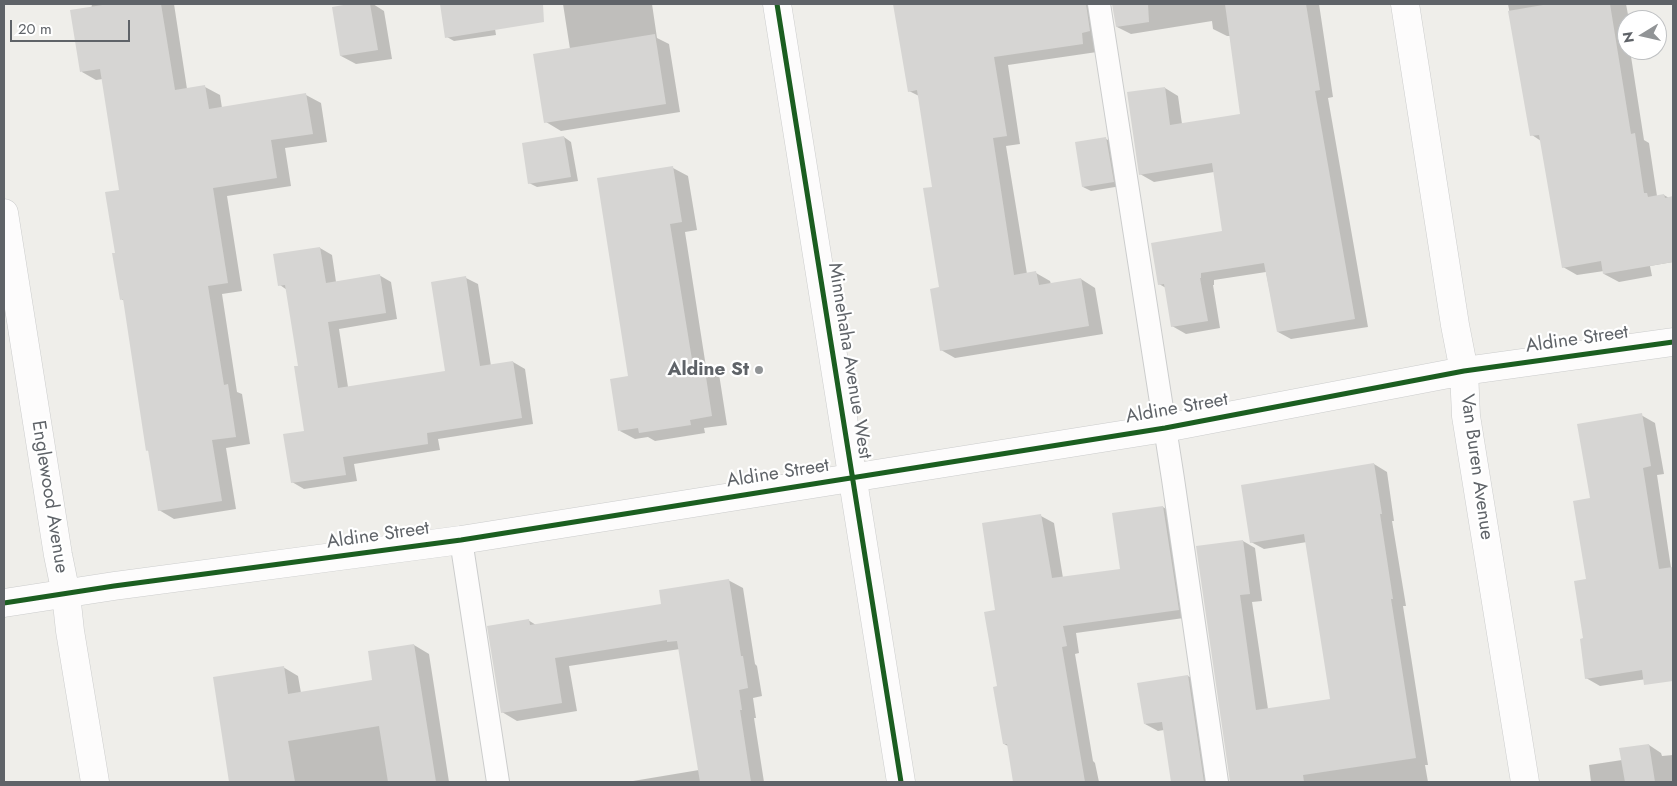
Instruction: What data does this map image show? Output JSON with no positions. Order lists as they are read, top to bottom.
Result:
{
  "streets": {
    "street": [
      "Aldine Street",
      "Minnehaha Avenue West",
      "Van Buren Avenue",
      "Englewood Avenue"
    ]
  },
  "crossings": [
    ["Aldine Street", "Minnehaha Avenue West"],
    ["Aldine Street", "Van Buren Avenue"],
    ["Aldine Street", "Englewood Avenue"]
  ],
  "places": ["Aldine St"],
  "scale_bar": "20 m",
  "north": "left"
}
